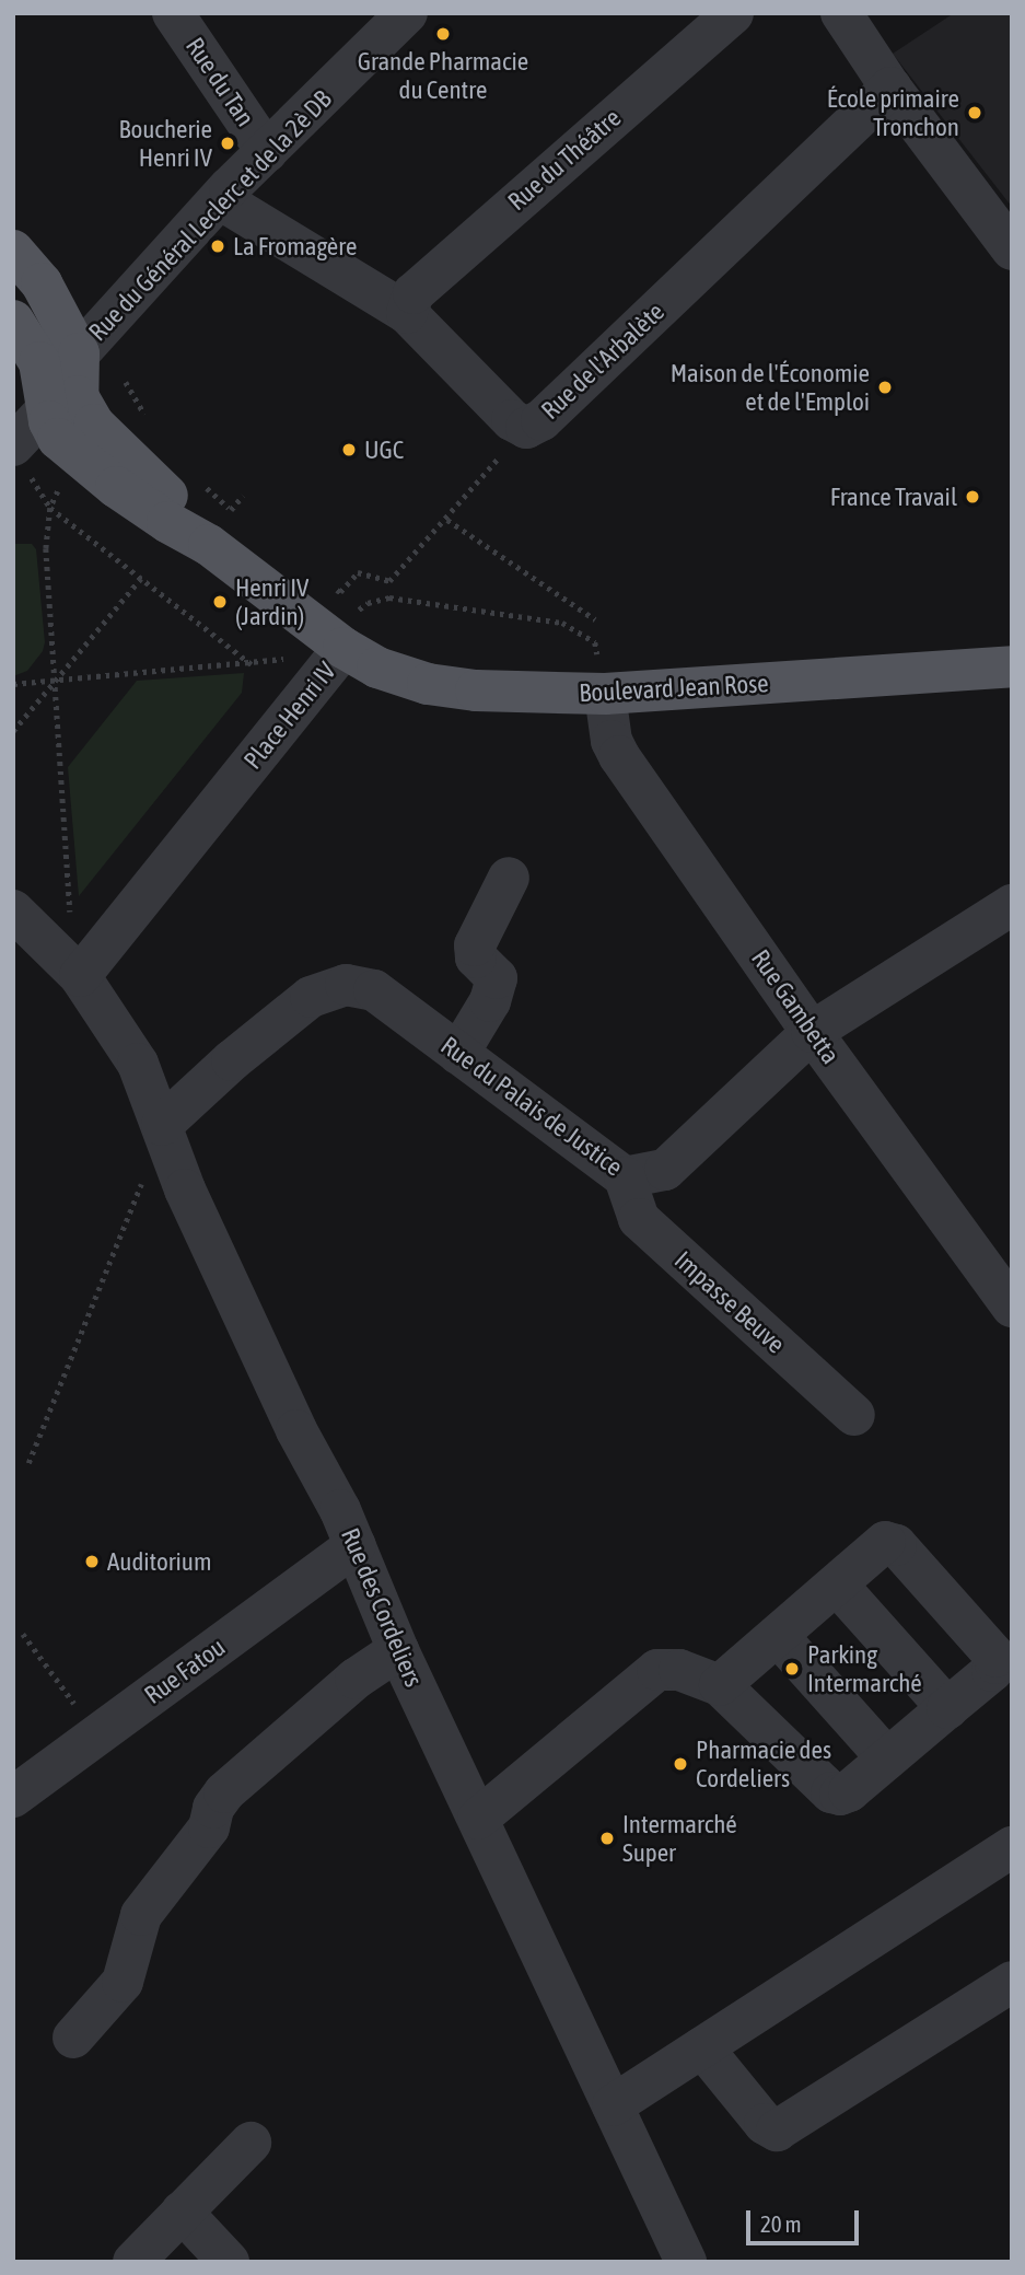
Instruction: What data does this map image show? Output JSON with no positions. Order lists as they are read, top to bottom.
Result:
{
  "streets": {
    "main road": ["Boulevard Jean Rose", "Place Henri IV"],
    "street": [
      "Rue du Tan",
      "Rue du Théâtre",
      "Rue du Général Leclerc et de la 2è DB",
      "Rue de l'Arbalète",
      "Rue Gambetta",
      "Rue du Palais de Justice",
      "Impasse Beuve",
      "Rue des Cordeliers",
      "Rue Fatou"
    ]
  },
  "crossings": [
    ["Rue du Tan", "Rue du Général Leclerc et de la 2è DB"],
    ["Rue du Théâtre", "Rue de l'Arbalète"],
    ["Rue du Général Leclerc et de la 2è DB", "Rue de l'Arbalète"],
    ["Boulevard Jean Rose", "Place Henri IV"],
    ["Boulevard Jean Rose", "Rue Gambetta"],
    ["Place Henri IV", "Rue des Cordeliers"],
    ["Rue Gambetta", "Rue du Palais de Justice"],
    ["Rue du Palais de Justice", "Impasse Beuve"],
    ["Rue du Palais de Justice", "Rue des Cordeliers"],
    ["Rue des Cordeliers", "Rue Fatou"]
  ],
  "places": [
    "Grande Pharmacie du Centre",
    "École primaire Tronchon",
    "Boucherie Henri IV",
    "La Fromagère",
    "Maison de l'Économie et de l'Emploi",
    "UGC",
    "France Travail",
    "Henri IV (Jardin)",
    "Auditorium",
    "Parking Intermarché",
    "Pharmacie des Cordeliers",
    "Intermarché Super"
  ],
  "scale_bar": "20 m"
}
